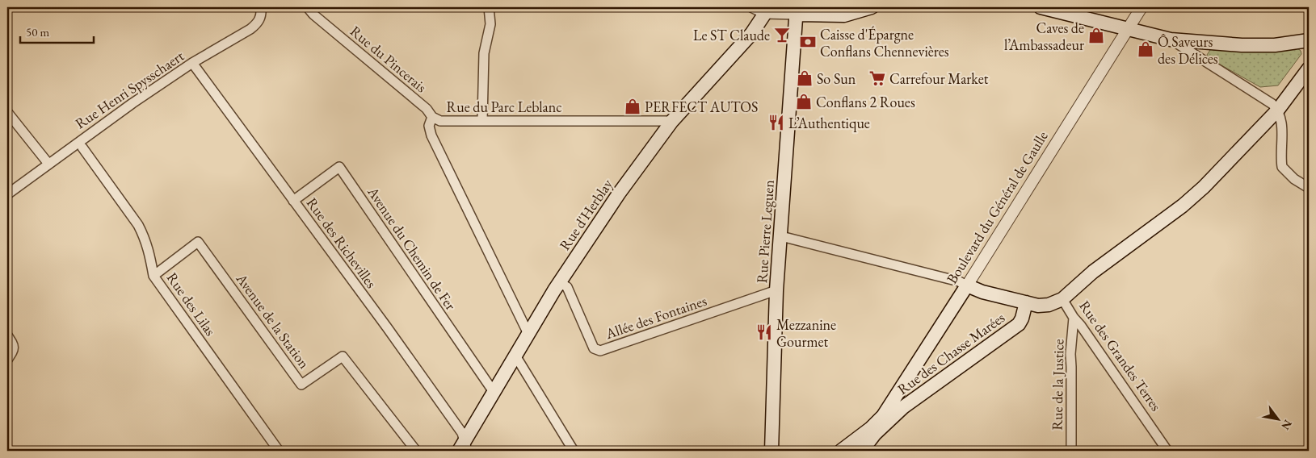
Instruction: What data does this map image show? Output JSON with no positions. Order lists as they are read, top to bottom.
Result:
{
  "streets": {
    "main road": [
      "Boulevard du Général de Gaulle",
      "Rue d'Herblay",
      "Rue Pierre Leguen",
      "Rue des Chasse Marées",
      "Rue des Grandes Terres"
    ],
    "street": [
      "Rue du Pincerais",
      "Rue Henri Spysschaert",
      "Rue du Parc Leblanc",
      "Rue des Richevilles",
      "Avenue du Chemin de Fer",
      "Rue des Lilas",
      "Allée des Fontaines",
      "Avenue de la Station",
      "Rue de la Justice"
    ]
  },
  "crossings": [
    ["Rue du Pincerais", "Rue du Parc Leblanc"],
    ["Rue Henri Spysschaert", "Rue des Richevilles"],
    ["Rue du Parc Leblanc", "Rue d'Herblay"],
    ["Boulevard du Général de Gaulle", "Rue des Chasse Marées"],
    ["Boulevard du Général de Gaulle", "Rue des Grandes Terres"],
    ["Rue d'Herblay", "Rue des Richevilles"],
    ["Rue d'Herblay", "Avenue du Chemin de Fer"],
    ["Rue d'Herblay", "Allée des Fontaines"],
    ["Rue Pierre Leguen", "Allée des Fontaines"],
    ["Rue Pierre Leguen", "Rue des Grandes Terres"],
    ["Rue des Richevilles", "Avenue du Chemin de Fer"],
    ["Rue des Lilas", "Avenue de la Station"],
    ["Rue des Chasse Marées", "Rue des Grandes Terres"],
    ["Rue des Grandes Terres", "Rue de la Justice"]
  ],
  "places": {
    "bar": ["Le ST Claude"],
    "shop": [
      "Caves de l’Ambassadeur",
      "Ô Saveurs des Délices",
      "So Sun",
      "Conflans 2 Roues",
      "PERFECT AUTOS"
    ],
    "bank": ["Caisse d'Épargne Conflans Chennevières"],
    "supermarket": ["Carrefour Market"],
    "restaurant": ["L’Authentique", "Mezzanine Gourmet"]
  },
  "scale_bar": "50 m",
  "north": "bottom right"
}
